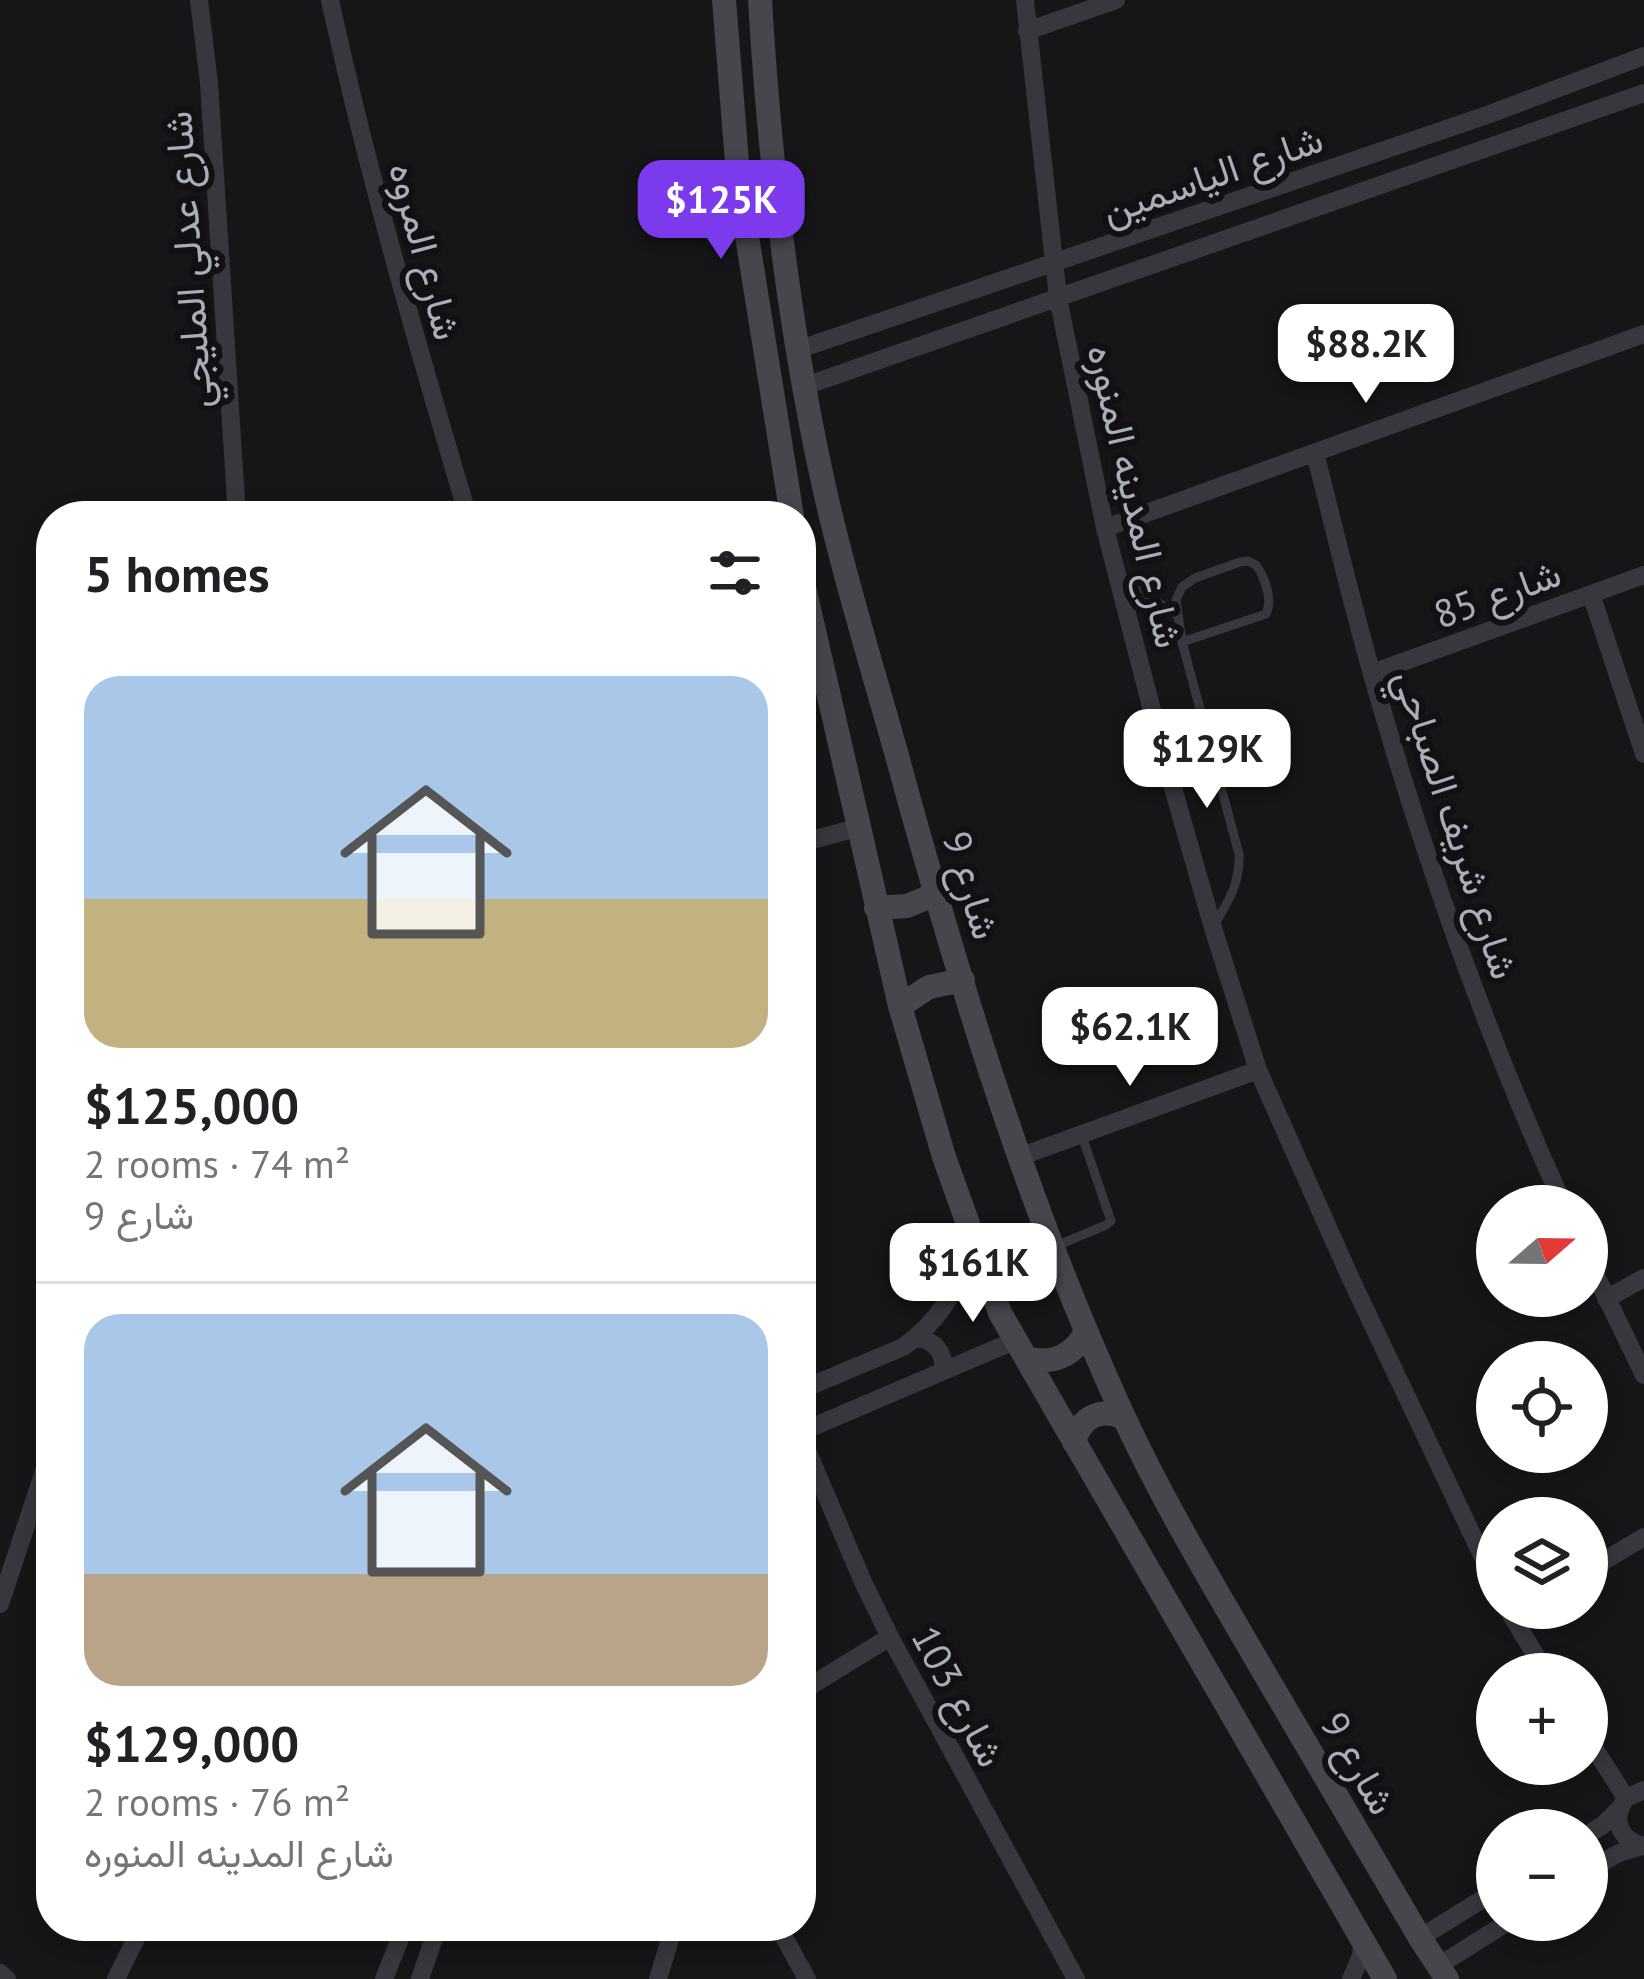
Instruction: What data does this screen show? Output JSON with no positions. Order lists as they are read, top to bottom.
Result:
{
  "streets": {
    "main road": ["شارع 9"],
    "street": [
      "شارع الياسمين",
      "شارع المروه",
      "شارع عدلي المليجي",
      "شارع المدينه المنوره",
      "شارع 85",
      "شارع شريف الصباحي",
      "شارع 103"
    ]
  },
  "crossings": [
    ["شارع الياسمين", "شارع المدينه المنوره"],
    ["شارع الياسمين", "شارع 9"],
    ["شارع 85", "شارع شريف الصباحي"]
  ],
  "north": "right",
  "page": {
    "price": [
      "$125K",
      "$88.2K",
      "$129K",
      "$62.1K",
      "$161K"
    ],
    "heading": "5 homes",
    "list": [
      {
        "name": "$125,000",
        "note": "2 rooms · 74 m² · شارع 9"
      },
      {
        "name": "$129,000",
        "note": "2 rooms · 76 m² · شارع المدينه المنوره"
      }
    ],
    "map_buttons": ["+", "−"]
  }
}
